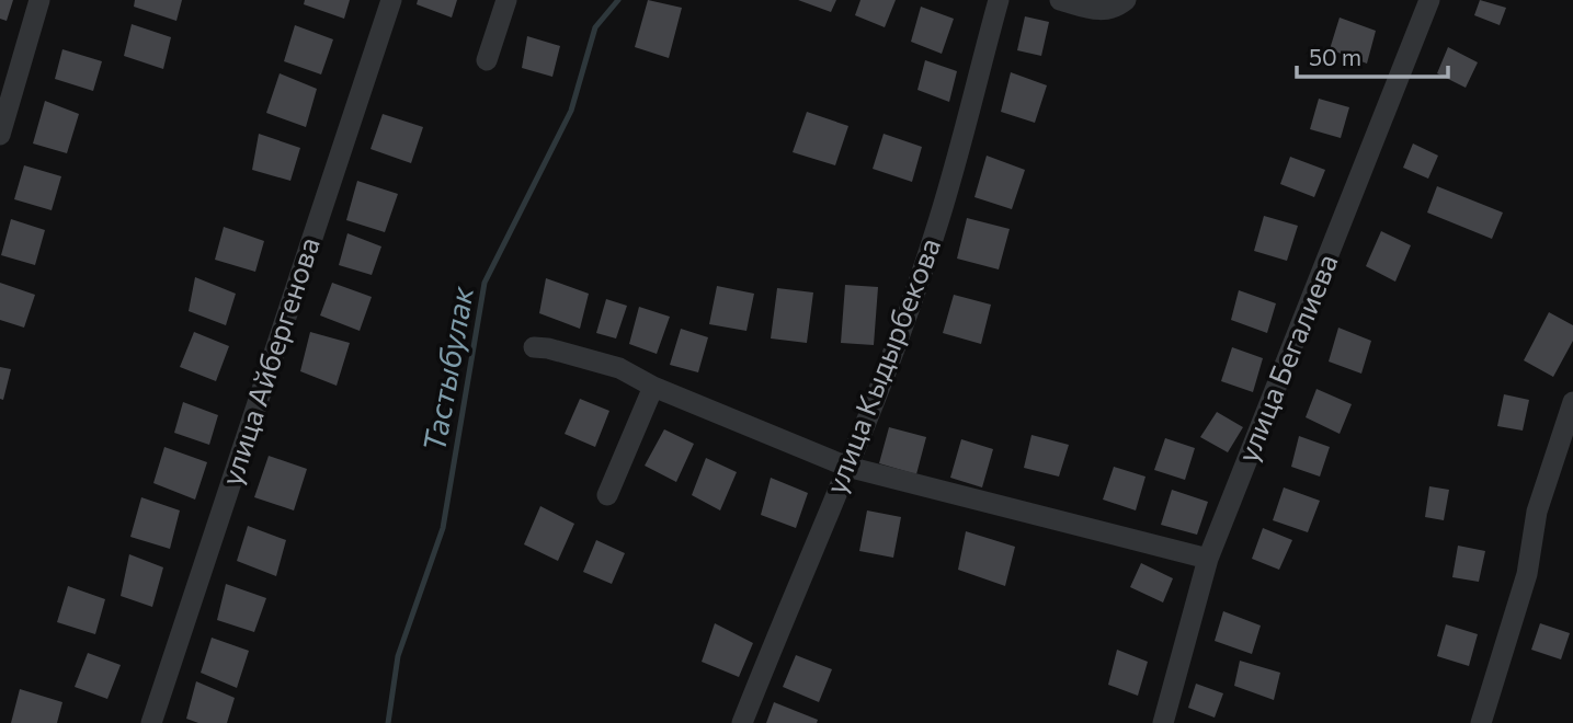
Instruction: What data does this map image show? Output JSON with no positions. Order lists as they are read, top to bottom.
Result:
{
  "streets": {
    "street": ["улица Бегалиева", "улица Айбергенова", "улица Кыдырбекова"]
  },
  "water": ["Тастыбулак"],
  "scale_bar": "50 m"
}
